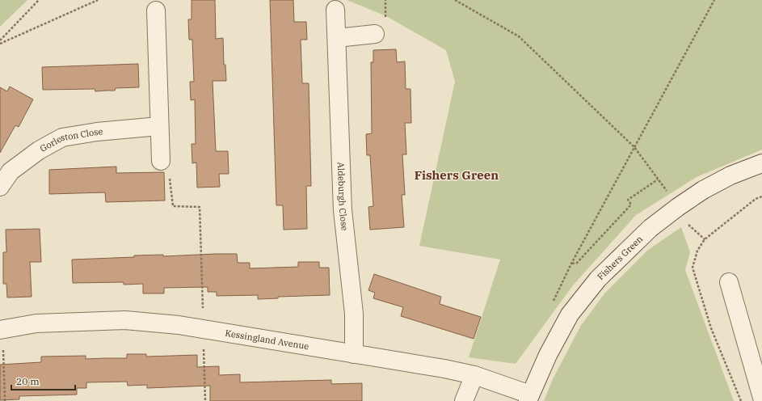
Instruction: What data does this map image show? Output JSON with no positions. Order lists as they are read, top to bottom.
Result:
{
  "streets": {
    "street": [
      "Gorleston Close",
      "Aldeburgh Close",
      "Fishers Green",
      "Kessingland Avenue"
    ]
  },
  "crossings": [
    ["Aldeburgh Close", "Kessingland Avenue"],
    ["Fishers Green", "Kessingland Avenue"]
  ],
  "districts": ["Fishers Green"],
  "scale_bar": "20 m"
}
